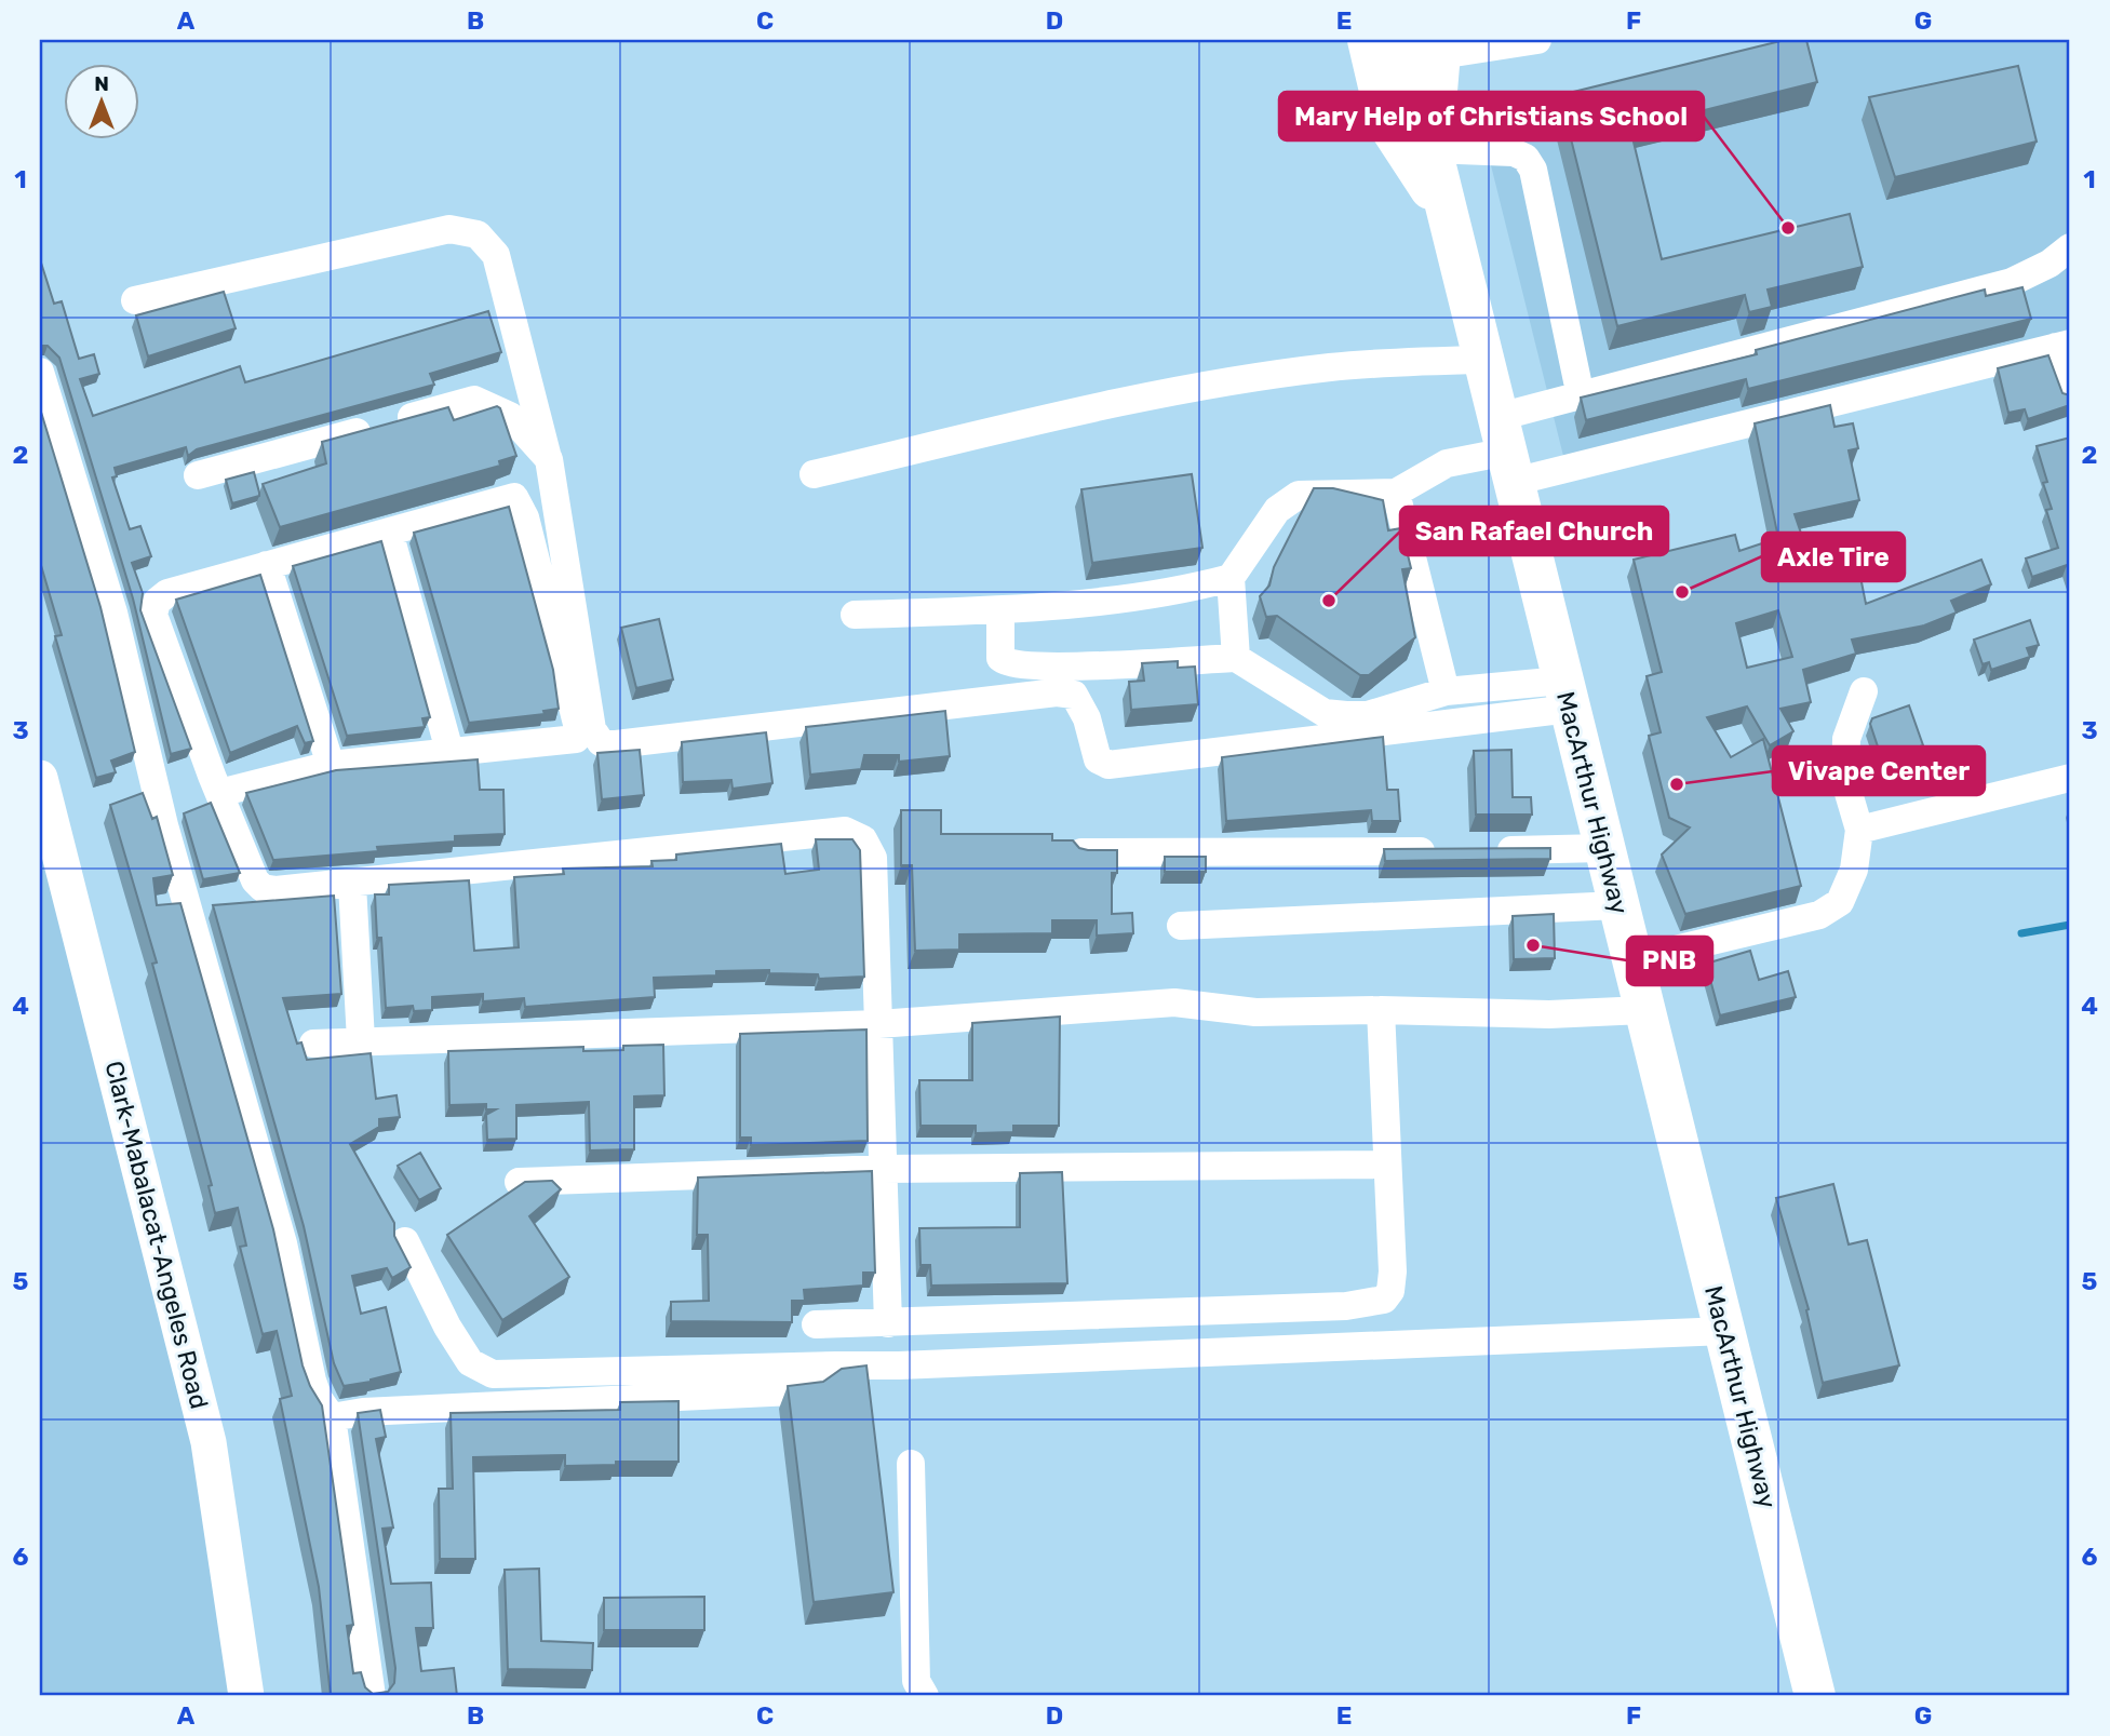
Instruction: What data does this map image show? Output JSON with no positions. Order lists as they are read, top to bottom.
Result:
{
  "streets": {
    "highway": ["MacArthur Highway"],
    "main road": ["Clark-Mabalacat-Angeles Road"]
  },
  "places": [
    "Mary Help of Christians School",
    "Axle Tire",
    "San Rafael Church",
    "Vivape Center",
    "PNB"
  ],
  "north": "top",
  "grid": {
    "columns": [
      "A",
      "B",
      "C",
      "D",
      "E",
      "F",
      "G"
    ],
    "rows": [
      "1",
      "2",
      "3",
      "4",
      "5",
      "6"
    ]
  }
}
